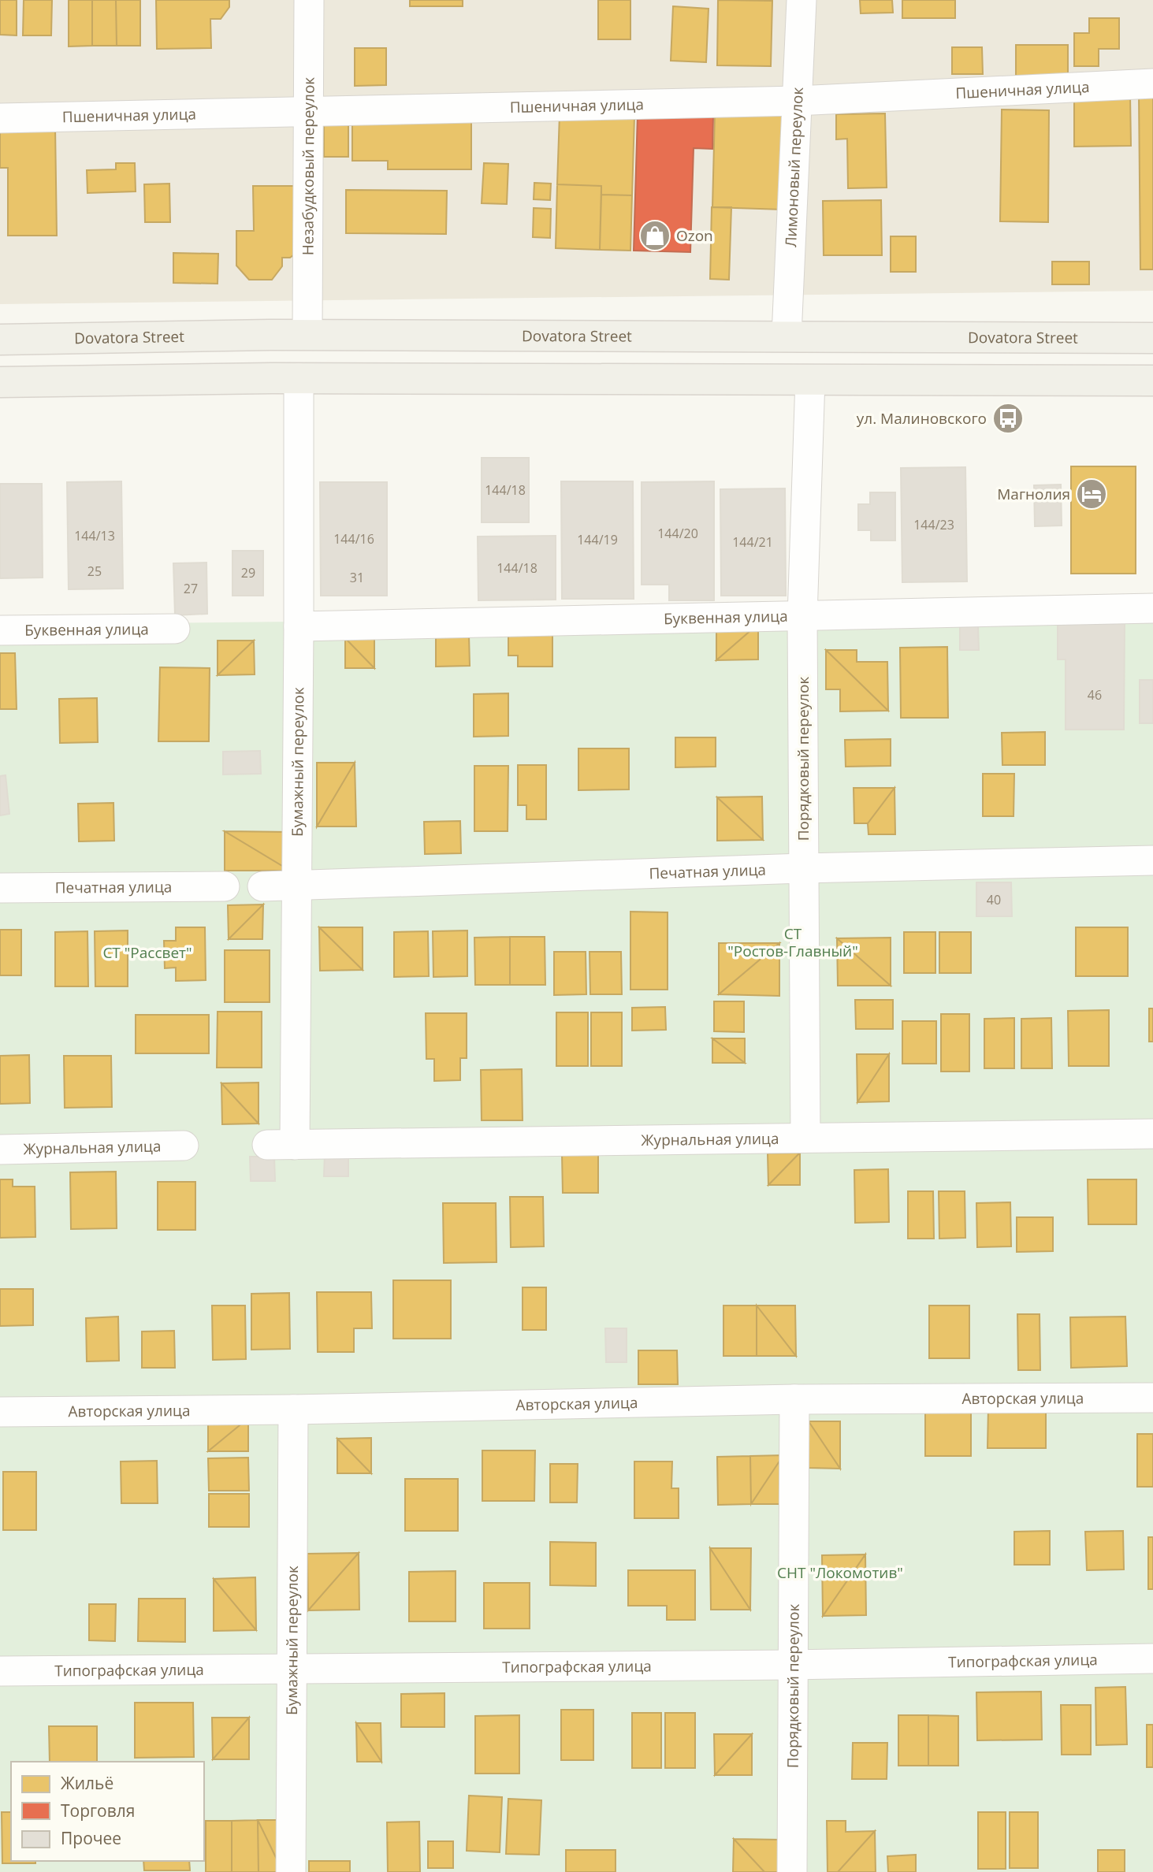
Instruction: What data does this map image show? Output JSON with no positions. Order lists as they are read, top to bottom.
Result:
{
  "streets": {
    "main road": ["Dovatora Street"],
    "street": [
      "Пшеничная улица",
      "Незабудковый переулок",
      "Лимоновый переулок",
      "Буквенная улица",
      "Порядковый переулок",
      "Бумажный переулок",
      "Печатная улица",
      "Журнальная улица",
      "Авторская улица",
      "Типографская улица"
    ]
  },
  "crossings": [
    ["Пшеничная улица", "Незабудковый переулок"],
    ["Пшеничная улица", "Лимоновый переулок"],
    ["Незабудковый переулок", "Dovatora Street"],
    ["Лимоновый переулок", "Dovatora Street"],
    ["Буквенная улица", "Порядковый переулок"],
    ["Буквенная улица", "Бумажный переулок"],
    ["Порядковый переулок", "Печатная улица"],
    ["Порядковый переулок", "Журнальная улица"],
    ["Порядковый переулок", "Авторская улица"],
    ["Порядковый переулок", "Типографская улица"],
    ["Бумажный переулок", "Печатная улица"],
    ["Бумажный переулок", "Журнальная улица"],
    ["Бумажный переулок", "Авторская улица"],
    ["Бумажный переулок", "Типографская улица"]
  ],
  "parks": ["СТ \"Ростов-Главный\"", "СТ \"Рассвет\"", "СНТ \"Локомотив\""],
  "places": {
    "shop": ["Ozon"],
    "bus stop": ["ул. Малиновского"],
    "hotel": ["Магнолия"]
  },
  "house_numbers": [
    "144/18",
    "144/23",
    "144/20",
    "144/13",
    "144/16",
    "144/19",
    "144/21",
    "144/18",
    "25",
    "29",
    "31",
    "27",
    "46",
    "40"
  ],
  "legend": ["Жильё", "Торговля", "Прочее"]
}
